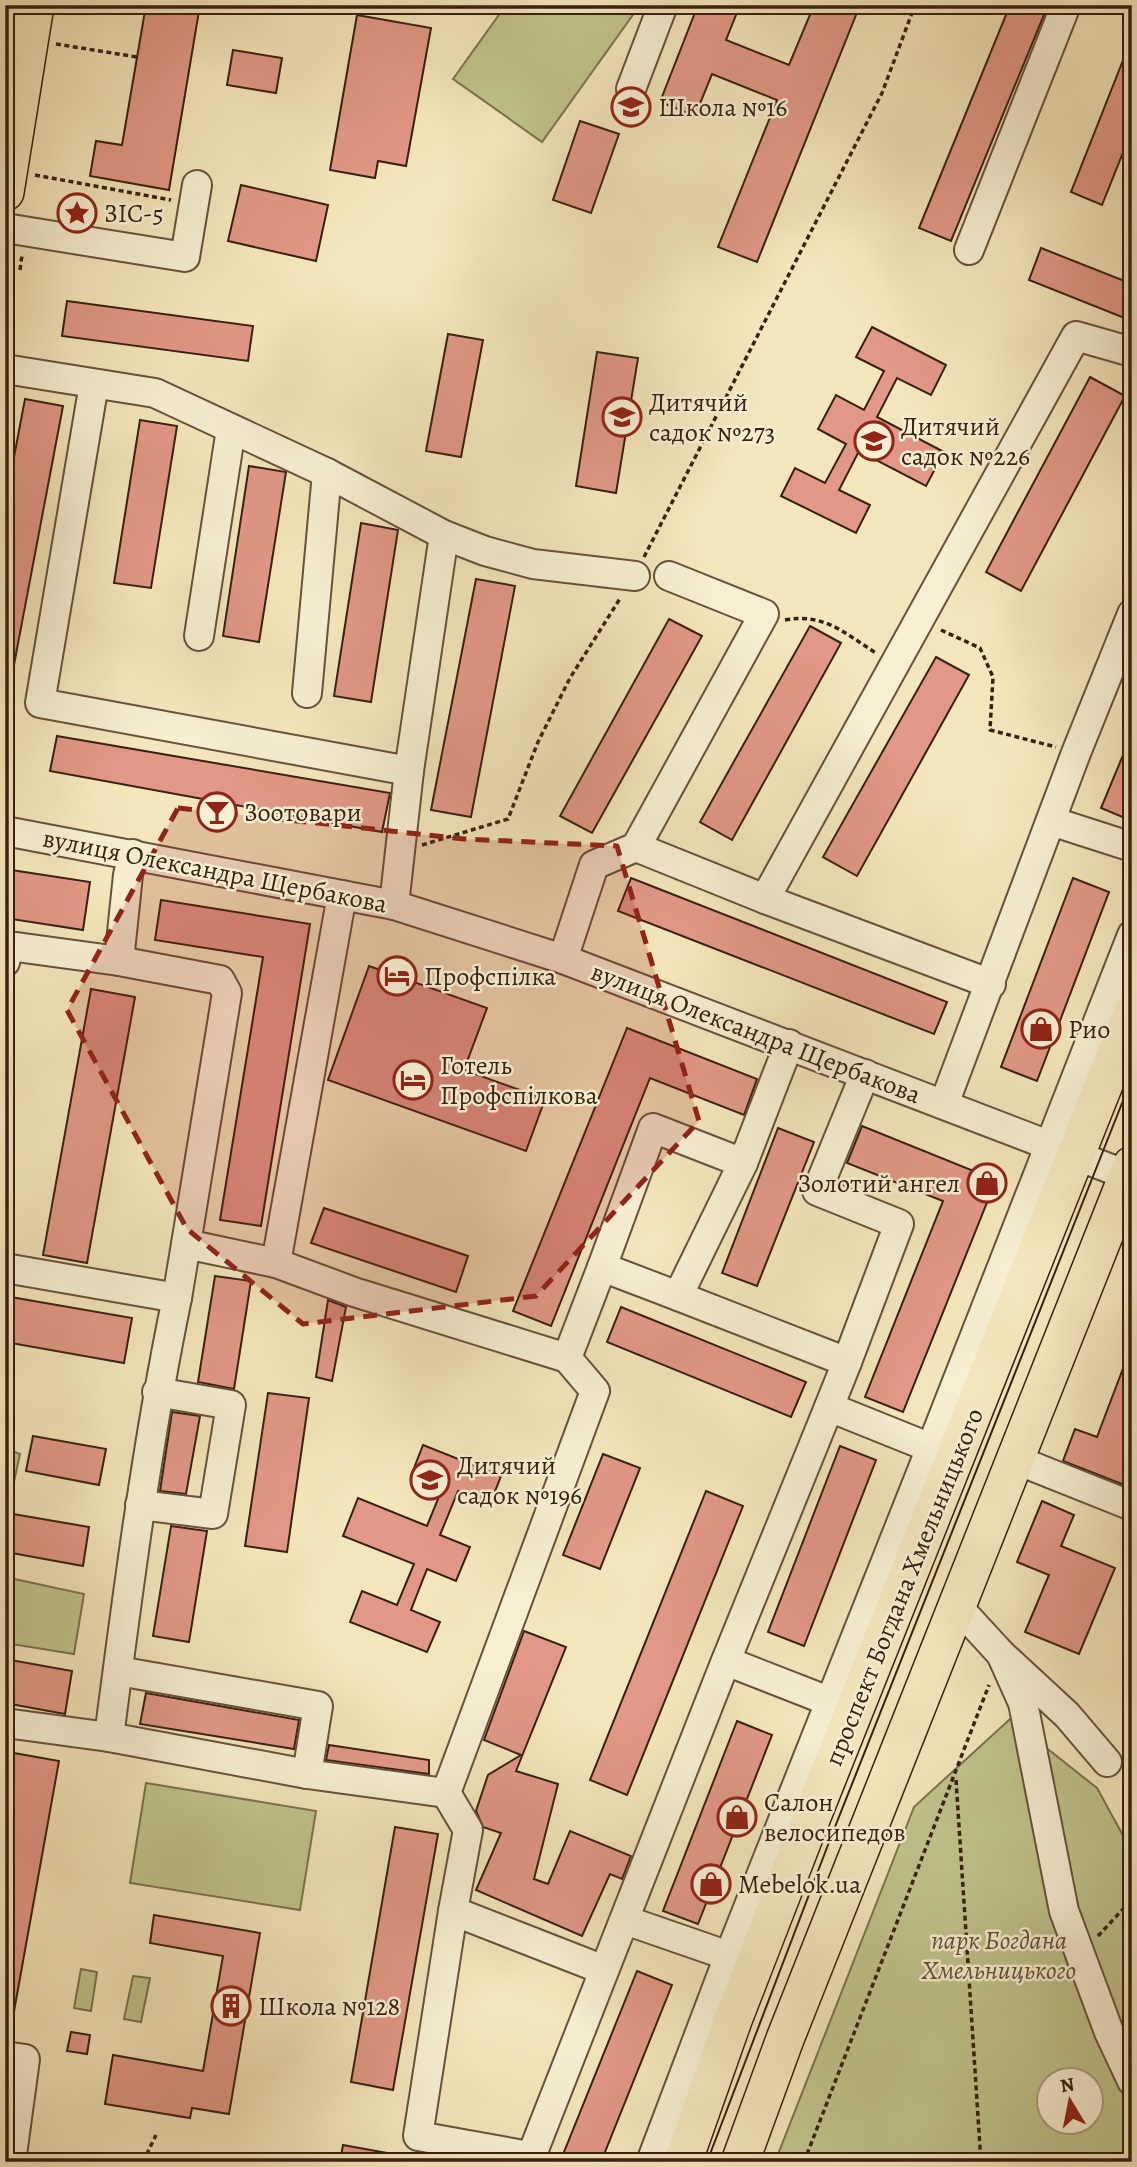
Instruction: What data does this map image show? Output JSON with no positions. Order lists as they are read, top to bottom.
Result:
{
  "streets": {
    "main road": ["проспект Богдана Хмельницького"],
    "street": ["вулиця Олександра Щербакова"]
  },
  "crossings": [
    ["вулиця Олександра Щербакова", "проспект Богдана Хмельницького"]
  ],
  "parks": ["парк Богдана Хмельницького"],
  "places": {
    "school or university": [
      "Школа №16",
      "Дитячий садок №273",
      "Дитячий садок №226",
      "Дитячий садок №196"
    ],
    "place": ["ЗІС-5"],
    "bar": ["Зоотовари"],
    "hotel": ["Профспілка", "Готель Профспілкова"],
    "shop": [
      "Рио",
      "Золотий ангел",
      "Салон велосипедов",
      "Mebelok.ua"
    ],
    "building": ["Школа №128"]
  },
  "north": "top"
}
